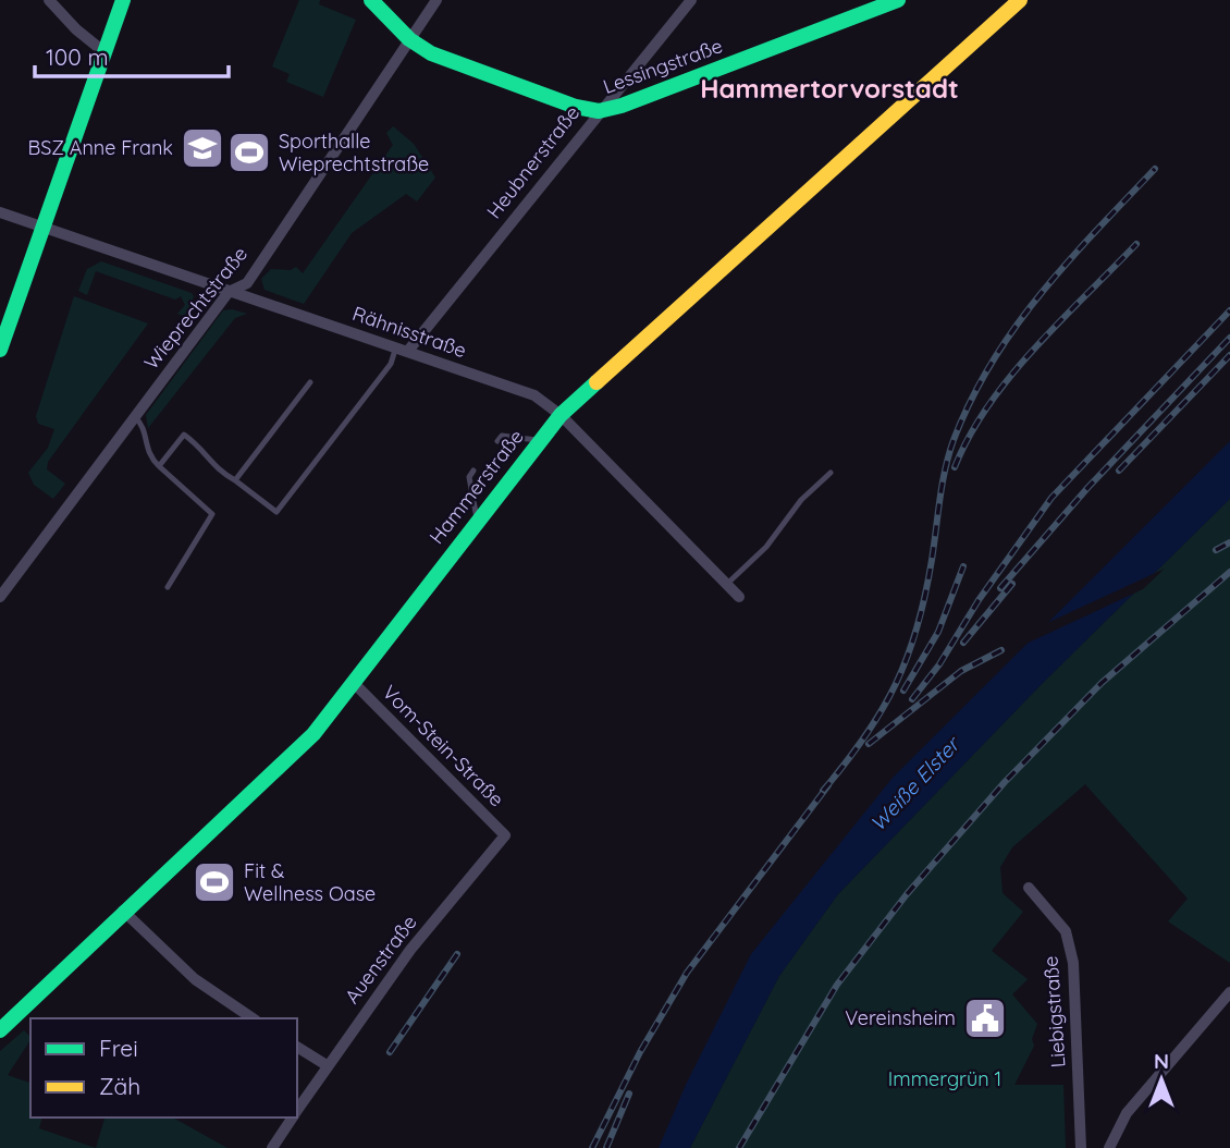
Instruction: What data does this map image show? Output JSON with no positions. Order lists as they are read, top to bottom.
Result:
{
  "streets": {
    "main road": ["Lessingstraße", "Hammerstraße"],
    "street": [
      "Heubnerstraße",
      "Wieprechtstraße",
      "Rähnisstraße",
      "Vom-Stein-Straße",
      "Auenstraße",
      "Liebigstraße"
    ]
  },
  "crossings": [
    ["Lessingstraße", "Heubnerstraße"],
    ["Lessingstraße", "Wieprechtstraße"],
    ["Heubnerstraße", "Rähnisstraße"],
    ["Wieprechtstraße", "Rähnisstraße"],
    ["Rähnisstraße", "Hammerstraße"],
    ["Hammerstraße", "Vom-Stein-Straße"],
    ["Vom-Stein-Straße", "Auenstraße"]
  ],
  "districts": ["Hammertorvorstadt"],
  "water": ["Weiße Elster"],
  "parks": ["Immergrün 1"],
  "places": {
    "school or university": ["BSZ Anne Frank"],
    "sports": ["Sporthalle Wieprechtstraße", "Fit & Wellness Oase"],
    "public building": ["Vereinsheim"]
  },
  "legend": ["Frei", "Zäh"],
  "scale_bar": "100 m",
  "north": "top"
}
